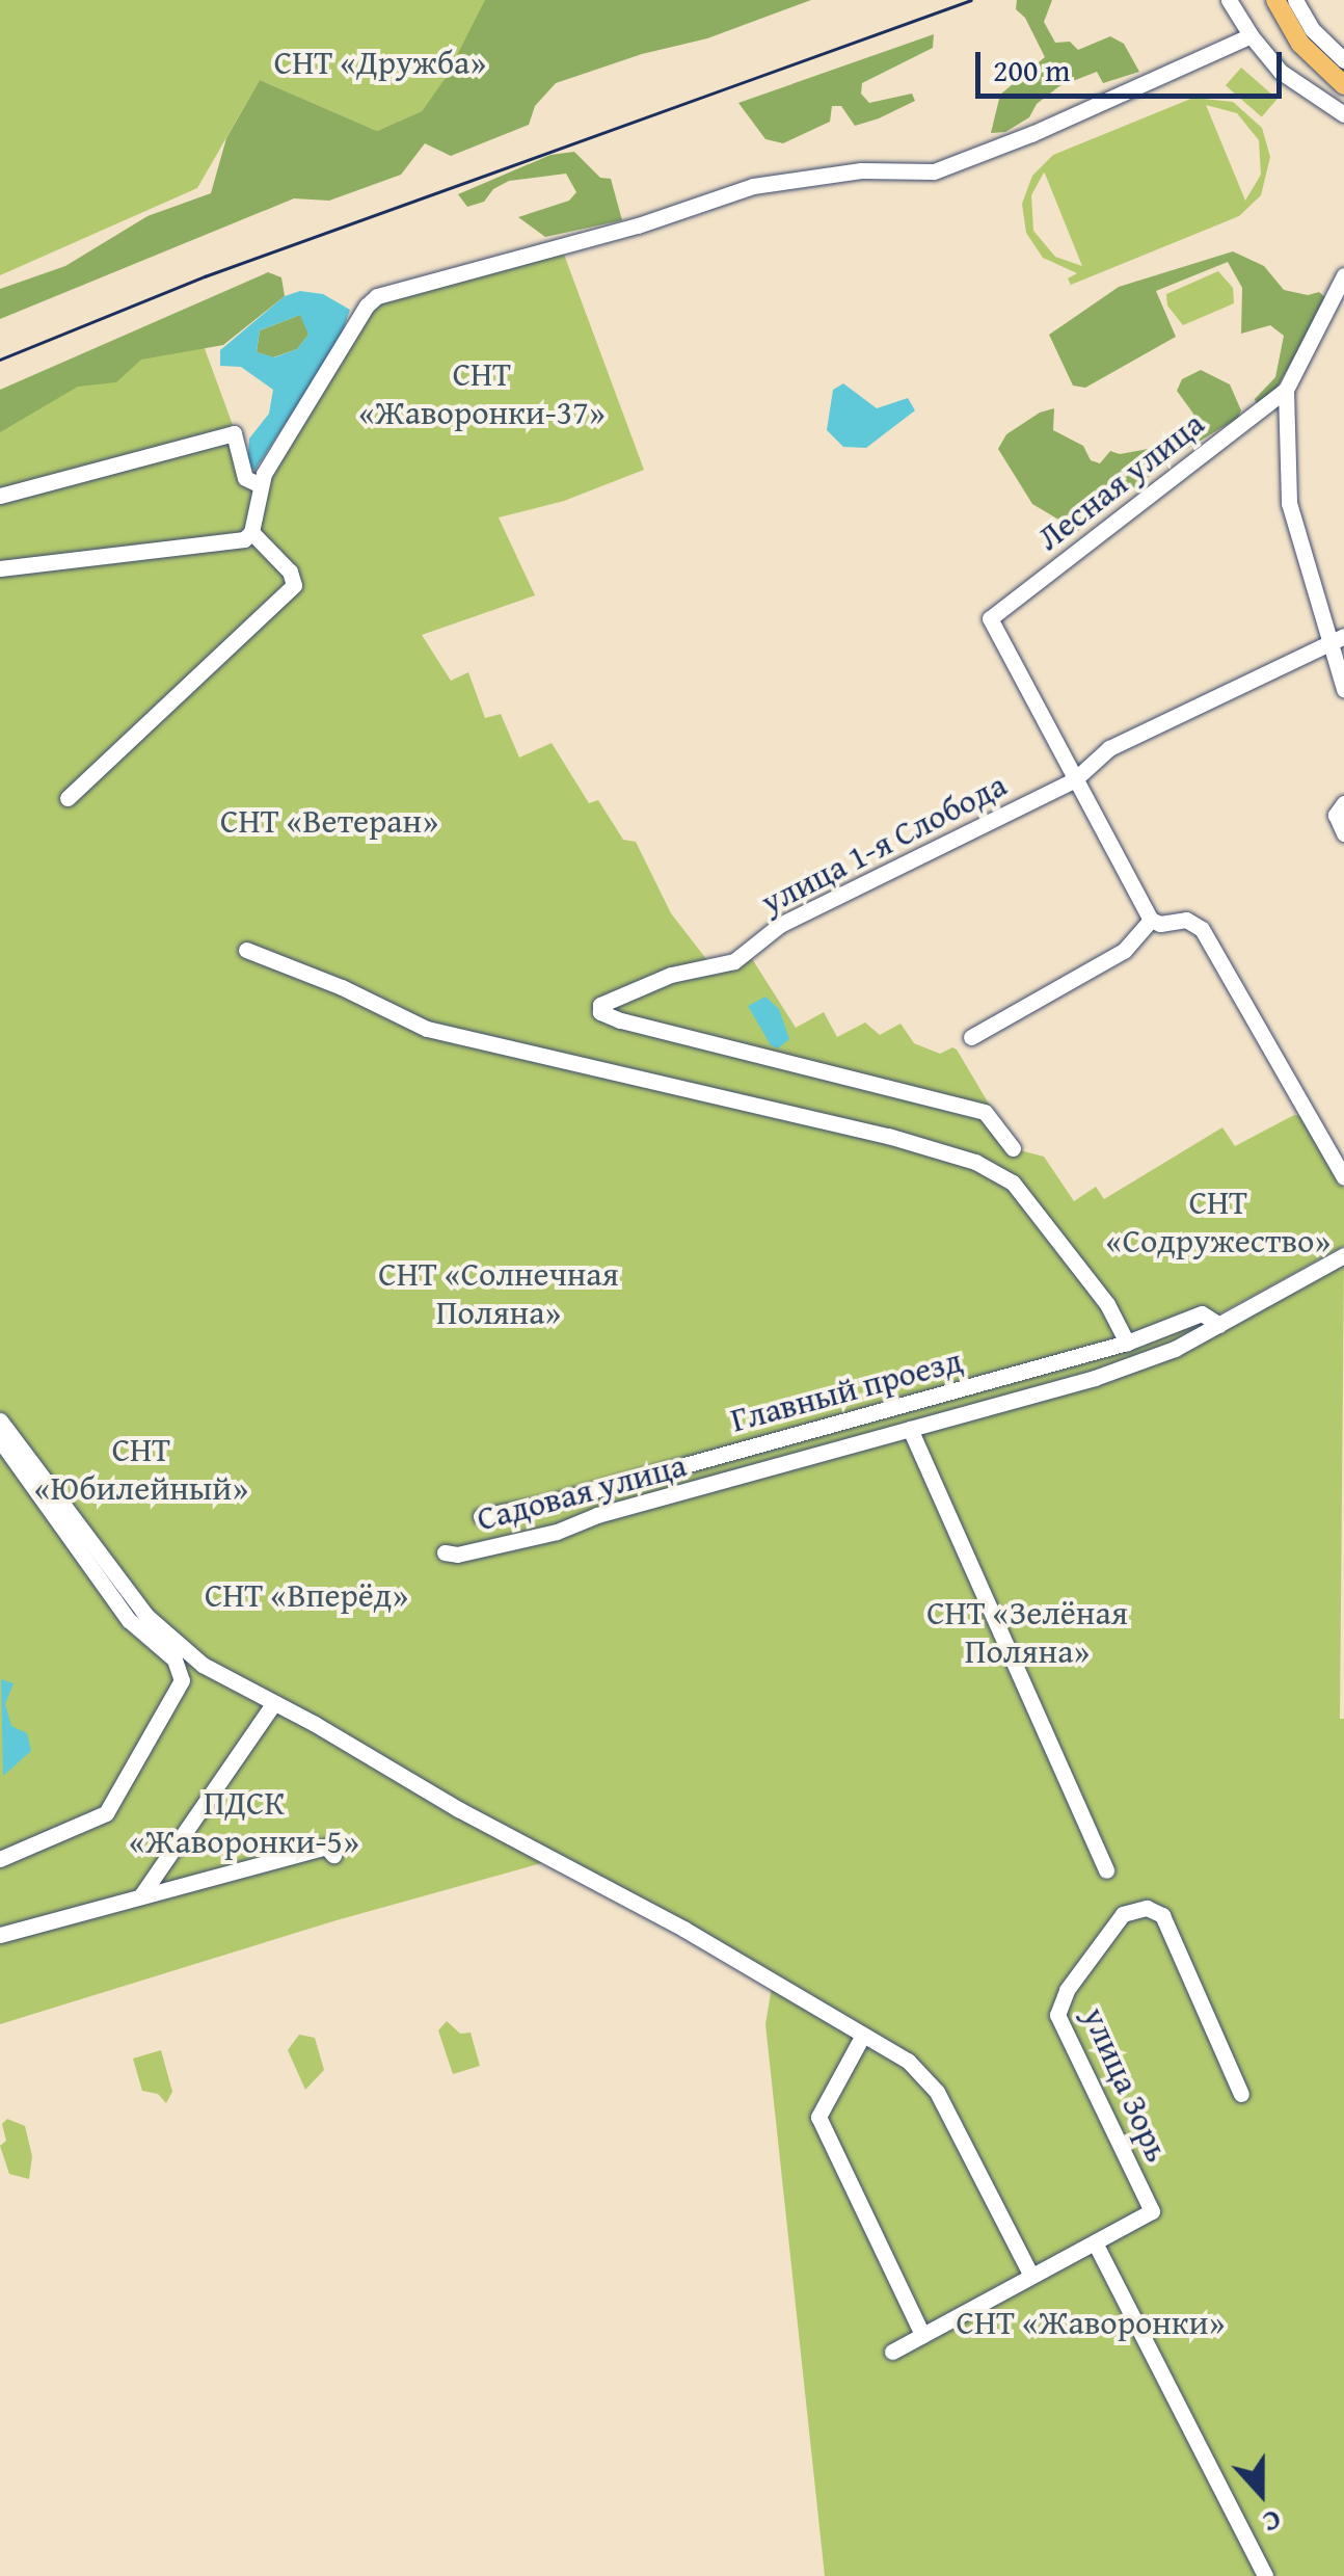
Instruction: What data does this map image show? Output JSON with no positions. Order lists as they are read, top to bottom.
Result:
{
  "streets": {
    "street": [
      "Лесная улица",
      "улица 1-я Слобода",
      "Главный проезд",
      "Садовая улица",
      "улица Зорь"
    ]
  },
  "crossings": [
    ["Лесная улица", "улица 1-я Слобода"],
    ["Главный проезд", "Садовая улица"]
  ],
  "parks": [
    "СНТ «Дружба»",
    "СНТ «Жаворонки-37»",
    "СНТ «Ветеран»",
    "СНТ «Содружество»",
    "СНТ «Солнечная Поляна»",
    "СНТ «Юбилейный»",
    "СНТ «Вперёд»",
    "СНТ «Зелёная Поляна»",
    "ПДСК «Жаворонки-5»",
    "СНТ «Жаворонки»"
  ],
  "scale_bar": "200 m",
  "north": "bottom"
}
